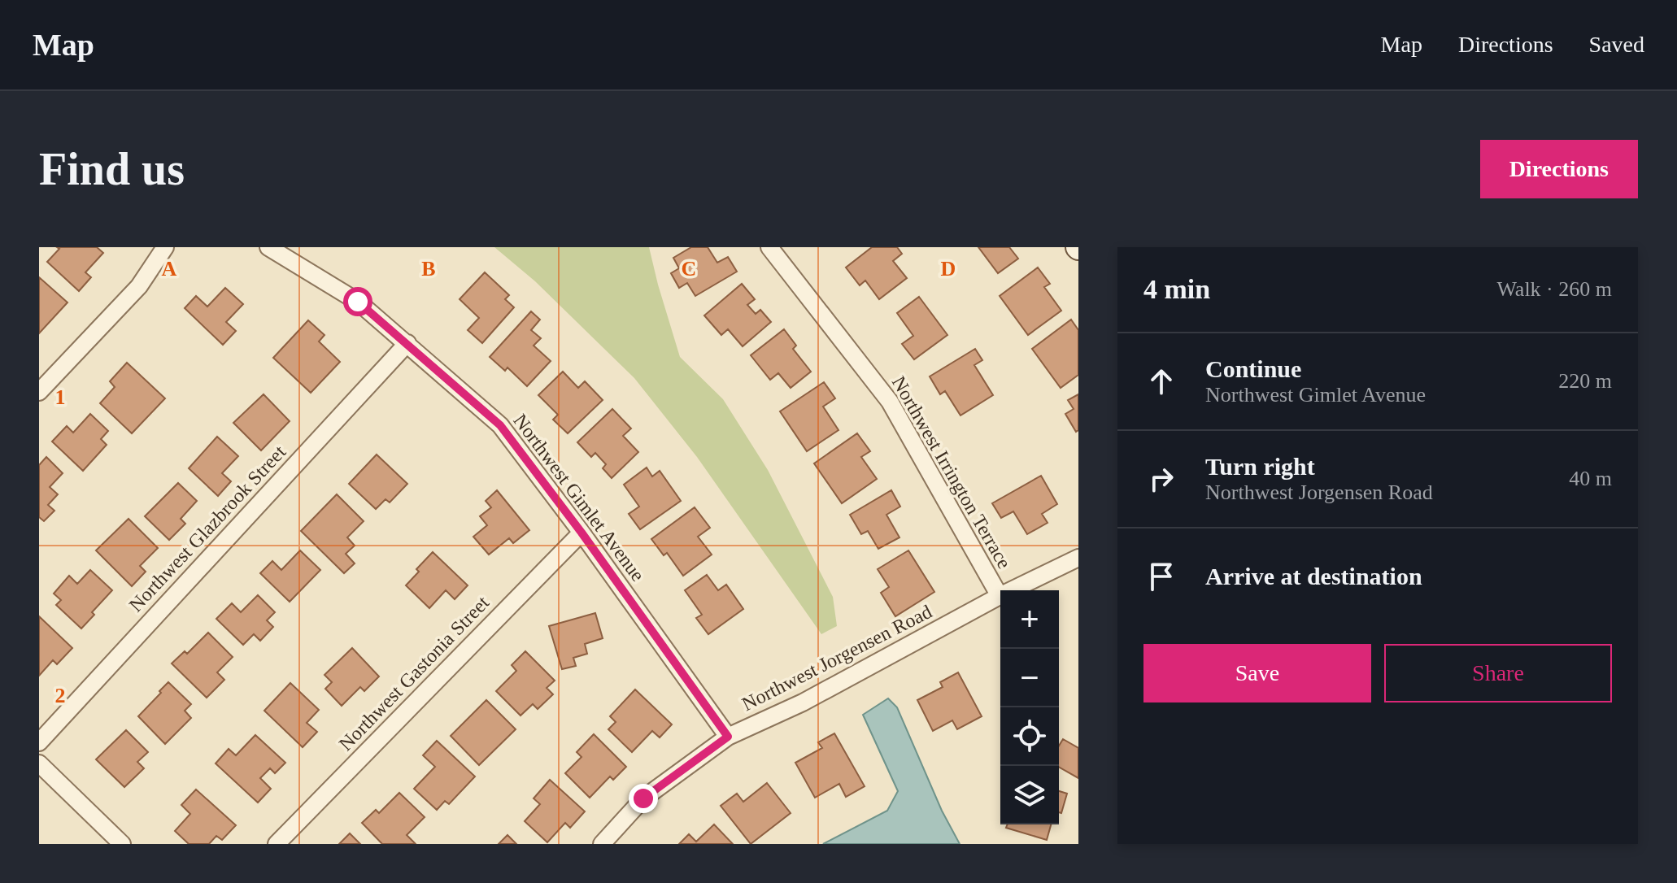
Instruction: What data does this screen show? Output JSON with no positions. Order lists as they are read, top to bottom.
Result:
{
  "streets": {
    "street": [
      "Northwest Irrington Terrace",
      "Northwest Gimlet Avenue",
      "Northwest Glazbrook Street",
      "Northwest Jorgensen Road",
      "Northwest Gastonia Street"
    ]
  },
  "crossings": [
    ["Northwest Irrington Terrace", "Northwest Jorgensen Road"],
    ["Northwest Gimlet Avenue", "Northwest Glazbrook Street"],
    ["Northwest Gimlet Avenue", "Northwest Jorgensen Road"],
    ["Northwest Gimlet Avenue", "Northwest Gastonia Street"]
  ],
  "page": {
    "header": "Map",
    "nav": ["Map", "Directions", "Saved"],
    "buttons": [
      "Directions",
      ["Save", "Share"]
    ],
    "title": "Find us",
    "heading": ["4 min", "Walk · 260 m"],
    "list": [
      ["Continue", "Northwest Gimlet Avenue", "220 m"],
      ["Turn right", "Northwest Jorgensen Road", "40 m"],
      "Arrive at destination"
    ],
    "map_buttons": ["+", "−"]
  },
  "grid": {
    "columns": [
      "A",
      "B",
      "C",
      "D"
    ],
    "rows": ["1", "2"]
  }
}
